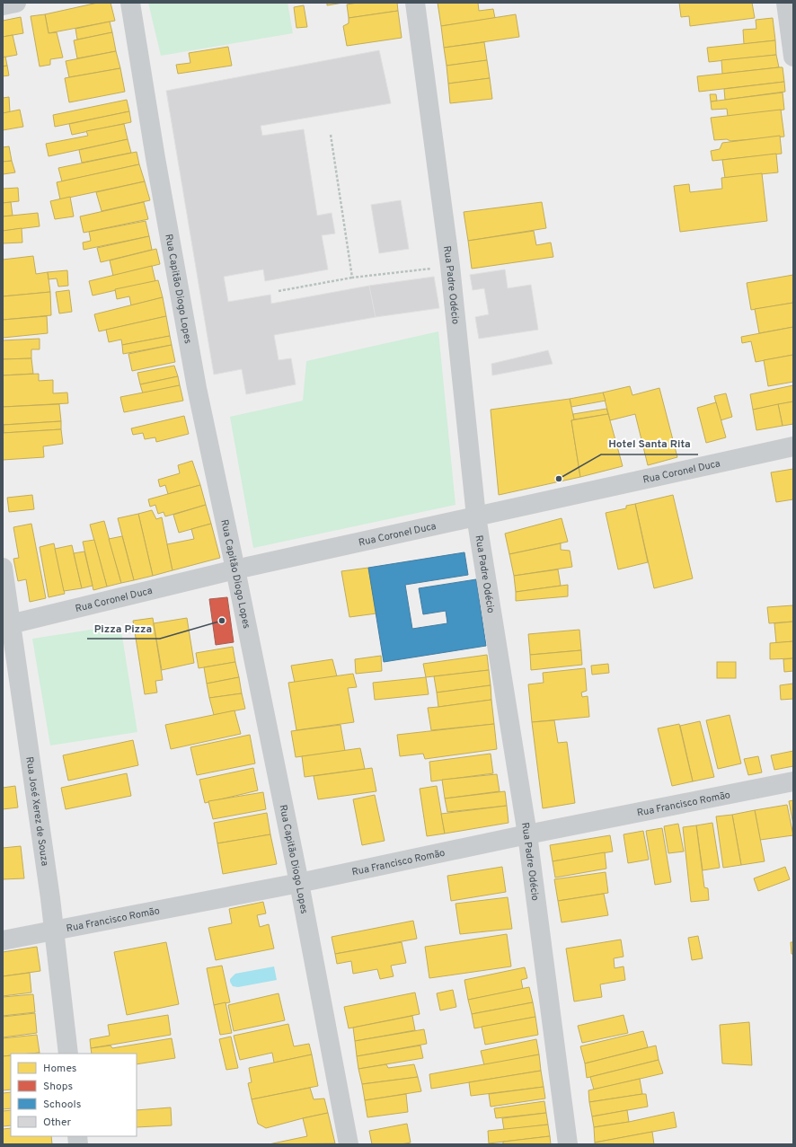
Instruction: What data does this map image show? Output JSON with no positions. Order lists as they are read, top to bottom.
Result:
{
  "streets": {
    "street": [
      "Rua Padre Odécio",
      "Rua Capitão Diogo Lopes",
      "Rua Coronel Duca",
      "Rua Francisco Romão",
      "Rua José Xerez de Souza"
    ]
  },
  "crossings": [
    ["Rua Padre Odécio", "Rua Coronel Duca"],
    ["Rua Padre Odécio", "Rua Francisco Romão"],
    ["Rua Capitão Diogo Lopes", "Rua Coronel Duca"],
    ["Rua Capitão Diogo Lopes", "Rua Francisco Romão"],
    ["Rua Coronel Duca", "Rua José Xerez de Souza"],
    ["Rua Francisco Romão", "Rua José Xerez de Souza"]
  ],
  "places": ["Hotel Santa Rita", "Pizza Pizza"],
  "legend": [
    "Homes",
    "Shops",
    "Schools",
    "Other"
  ]
}
